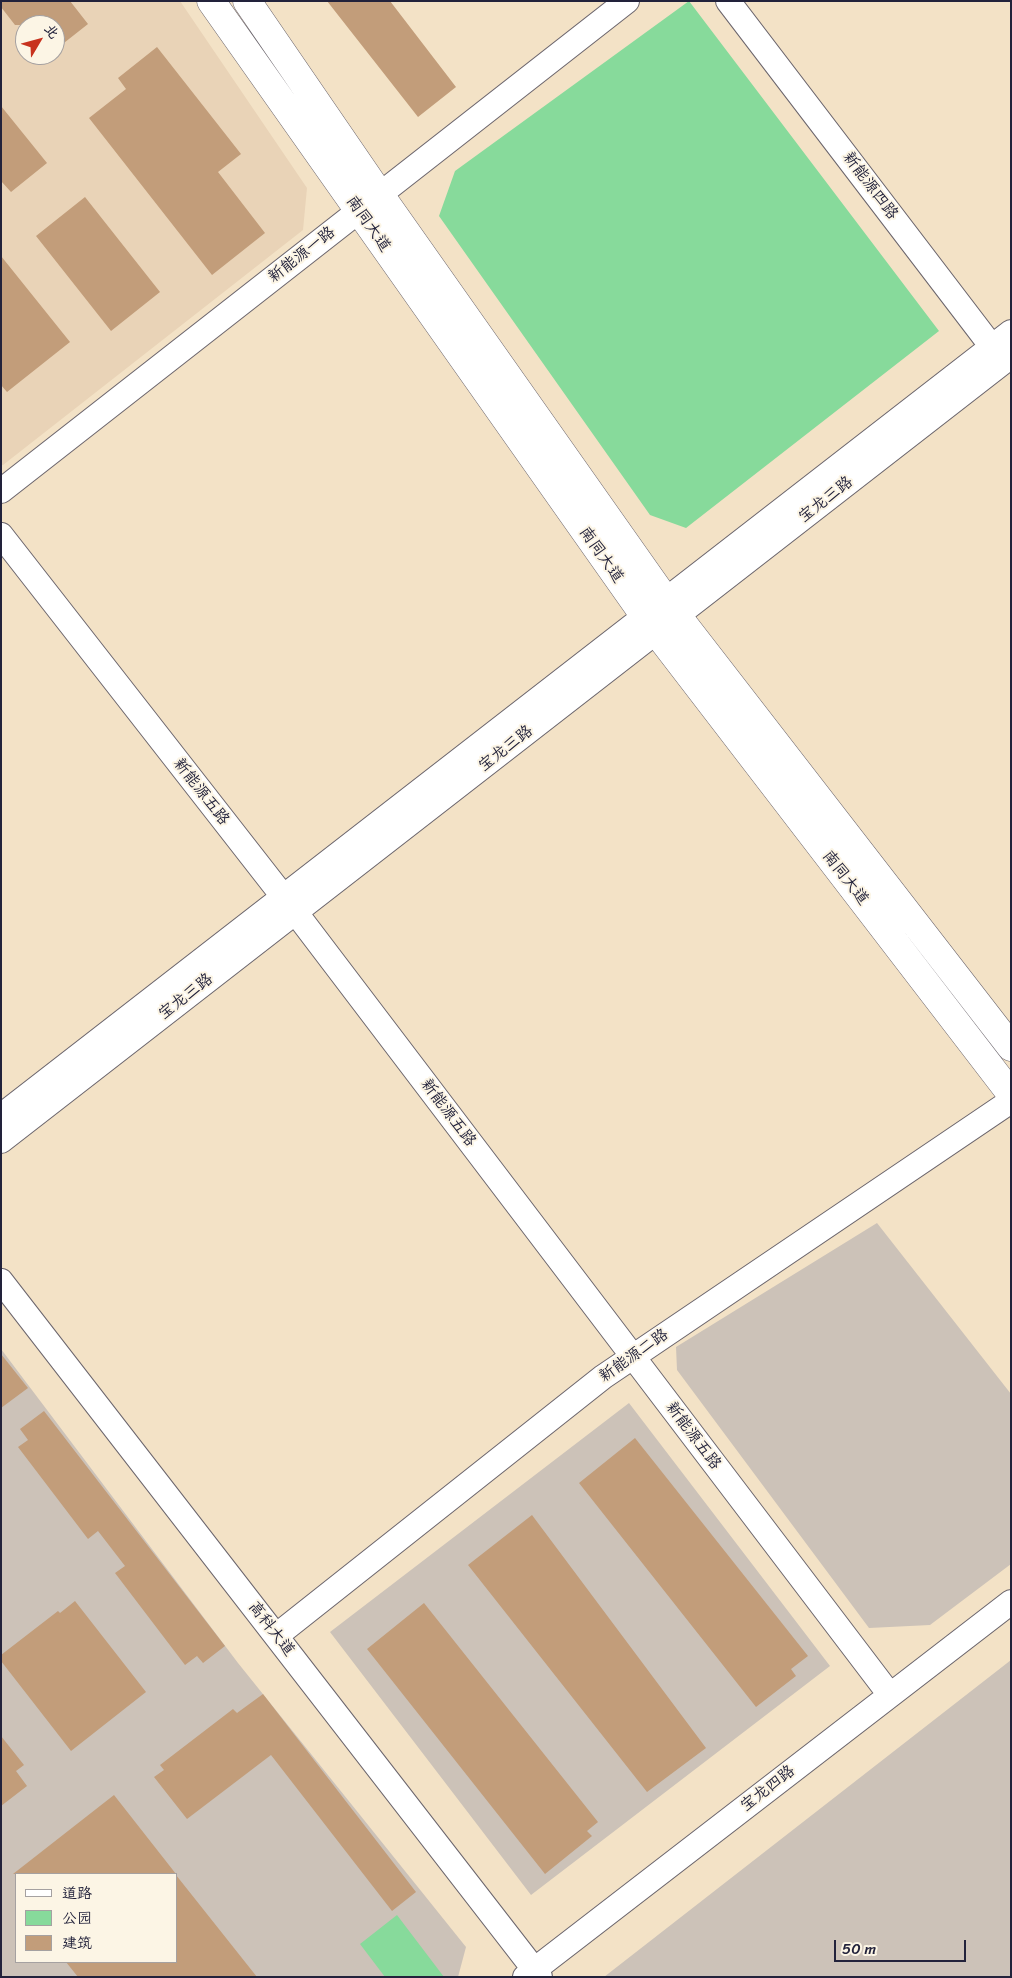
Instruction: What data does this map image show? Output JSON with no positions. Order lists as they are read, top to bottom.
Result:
{
  "streets": {
    "main road": ["南同大道"],
    "street": [
      "新能源四路",
      "新能源一路",
      "宝龙三路",
      "新能源五路",
      "新能源二路",
      "高科大道",
      "宝龙四路"
    ]
  },
  "crossings": [
    ["新能源四路", "宝龙三路"],
    ["南同大道", "新能源一路"],
    ["南同大道", "宝龙三路"],
    ["宝龙三路", "新能源五路"],
    ["新能源五路", "新能源二路"],
    ["新能源五路", "宝龙四路"],
    ["新能源二路", "高科大道"],
    ["高科大道", "宝龙四路"]
  ],
  "legend": ["道路", "公园", "建筑"],
  "scale_bar": "50 m",
  "north": "top right"
}
